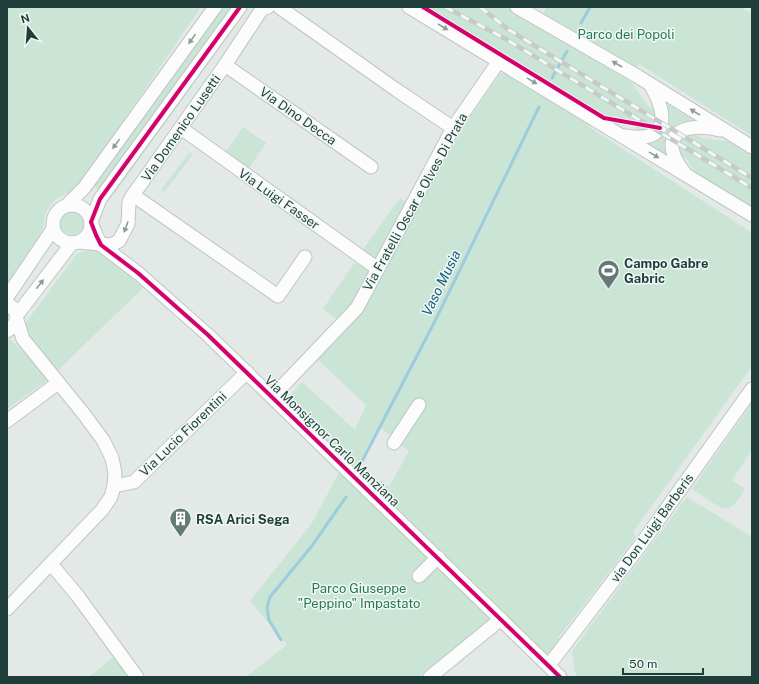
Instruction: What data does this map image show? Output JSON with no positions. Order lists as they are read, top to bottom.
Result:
{
  "streets": {
    "street": [
      "Via Dino Decca",
      "Via Domenico Lusetti",
      "Via Luigi Fasser",
      "Via Fratelli Oscar e Olves Di Prata",
      "Via Lucio Fiorentini",
      "Via Monsignor Carlo Manziana",
      "via Don Luigi Barberis"
    ]
  },
  "crossings": [
    ["Via Dino Decca", "Via Domenico Lusetti"],
    ["Via Domenico Lusetti", "Via Luigi Fasser"],
    ["Via Domenico Lusetti", "Via Monsignor Carlo Manziana"],
    ["Via Luigi Fasser", "Via Fratelli Oscar e Olves Di Prata"],
    ["Via Fratelli Oscar e Olves Di Prata", "Via Monsignor Carlo Manziana"],
    ["Via Lucio Fiorentini", "Via Monsignor Carlo Manziana"],
    ["Via Monsignor Carlo Manziana", "via Don Luigi Barberis"]
  ],
  "water": ["Vaso Musia"],
  "parks": ["Parco dei Popoli", "Parco Giuseppe \"Peppino\" Impastato"],
  "places": {
    "sports": ["Campo Gabre Gabric"],
    "building": ["RSA Arici Sega"]
  },
  "scale_bar": "50 m",
  "north": "top"
}
